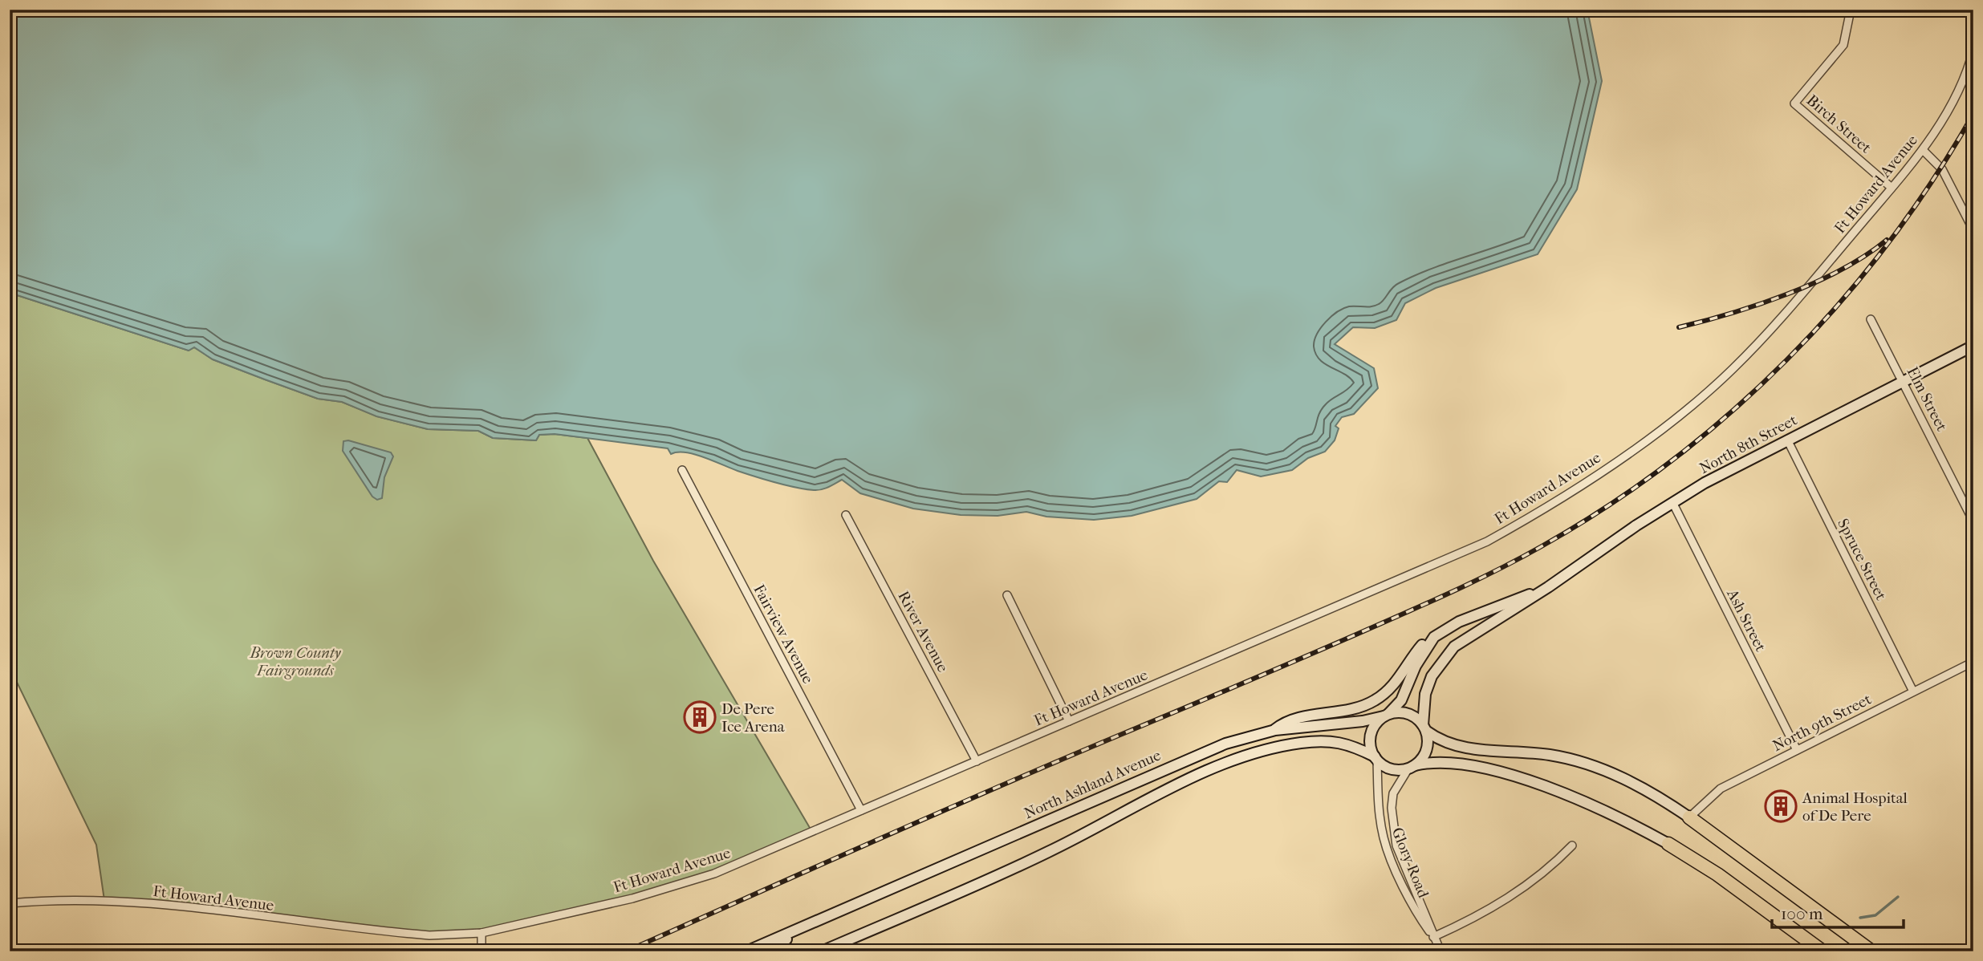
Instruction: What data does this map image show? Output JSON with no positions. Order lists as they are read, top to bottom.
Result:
{
  "streets": {
    "main road": ["North 8th Street", "North Ashland Avenue"],
    "street": [
      "Birch Street",
      "Ft Howard Avenue",
      "Elm Street",
      "Spruce Street",
      "Ash Street",
      "River Avenue",
      "Fairview Avenue",
      "North 9th Street",
      "Glory Road"
    ]
  },
  "crossings": [
    ["Birch Street", "Ft Howard Avenue"],
    ["Ft Howard Avenue", "River Avenue"],
    ["Ft Howard Avenue", "Fairview Avenue"],
    ["Elm Street", "North 8th Street"],
    ["North 8th Street", "Spruce Street"],
    ["North 8th Street", "Ash Street"],
    ["North 8th Street", "North Ashland Avenue"],
    ["North 8th Street", "Glory Road"],
    ["Spruce Street", "North 9th Street"],
    ["Ash Street", "North 9th Street"]
  ],
  "parks": ["Brown County Fairgrounds"],
  "places": {
    "building": ["De Pere Ice Arena", "Animal Hospital of De Pere"]
  },
  "scale_bar": "100 m"
}
